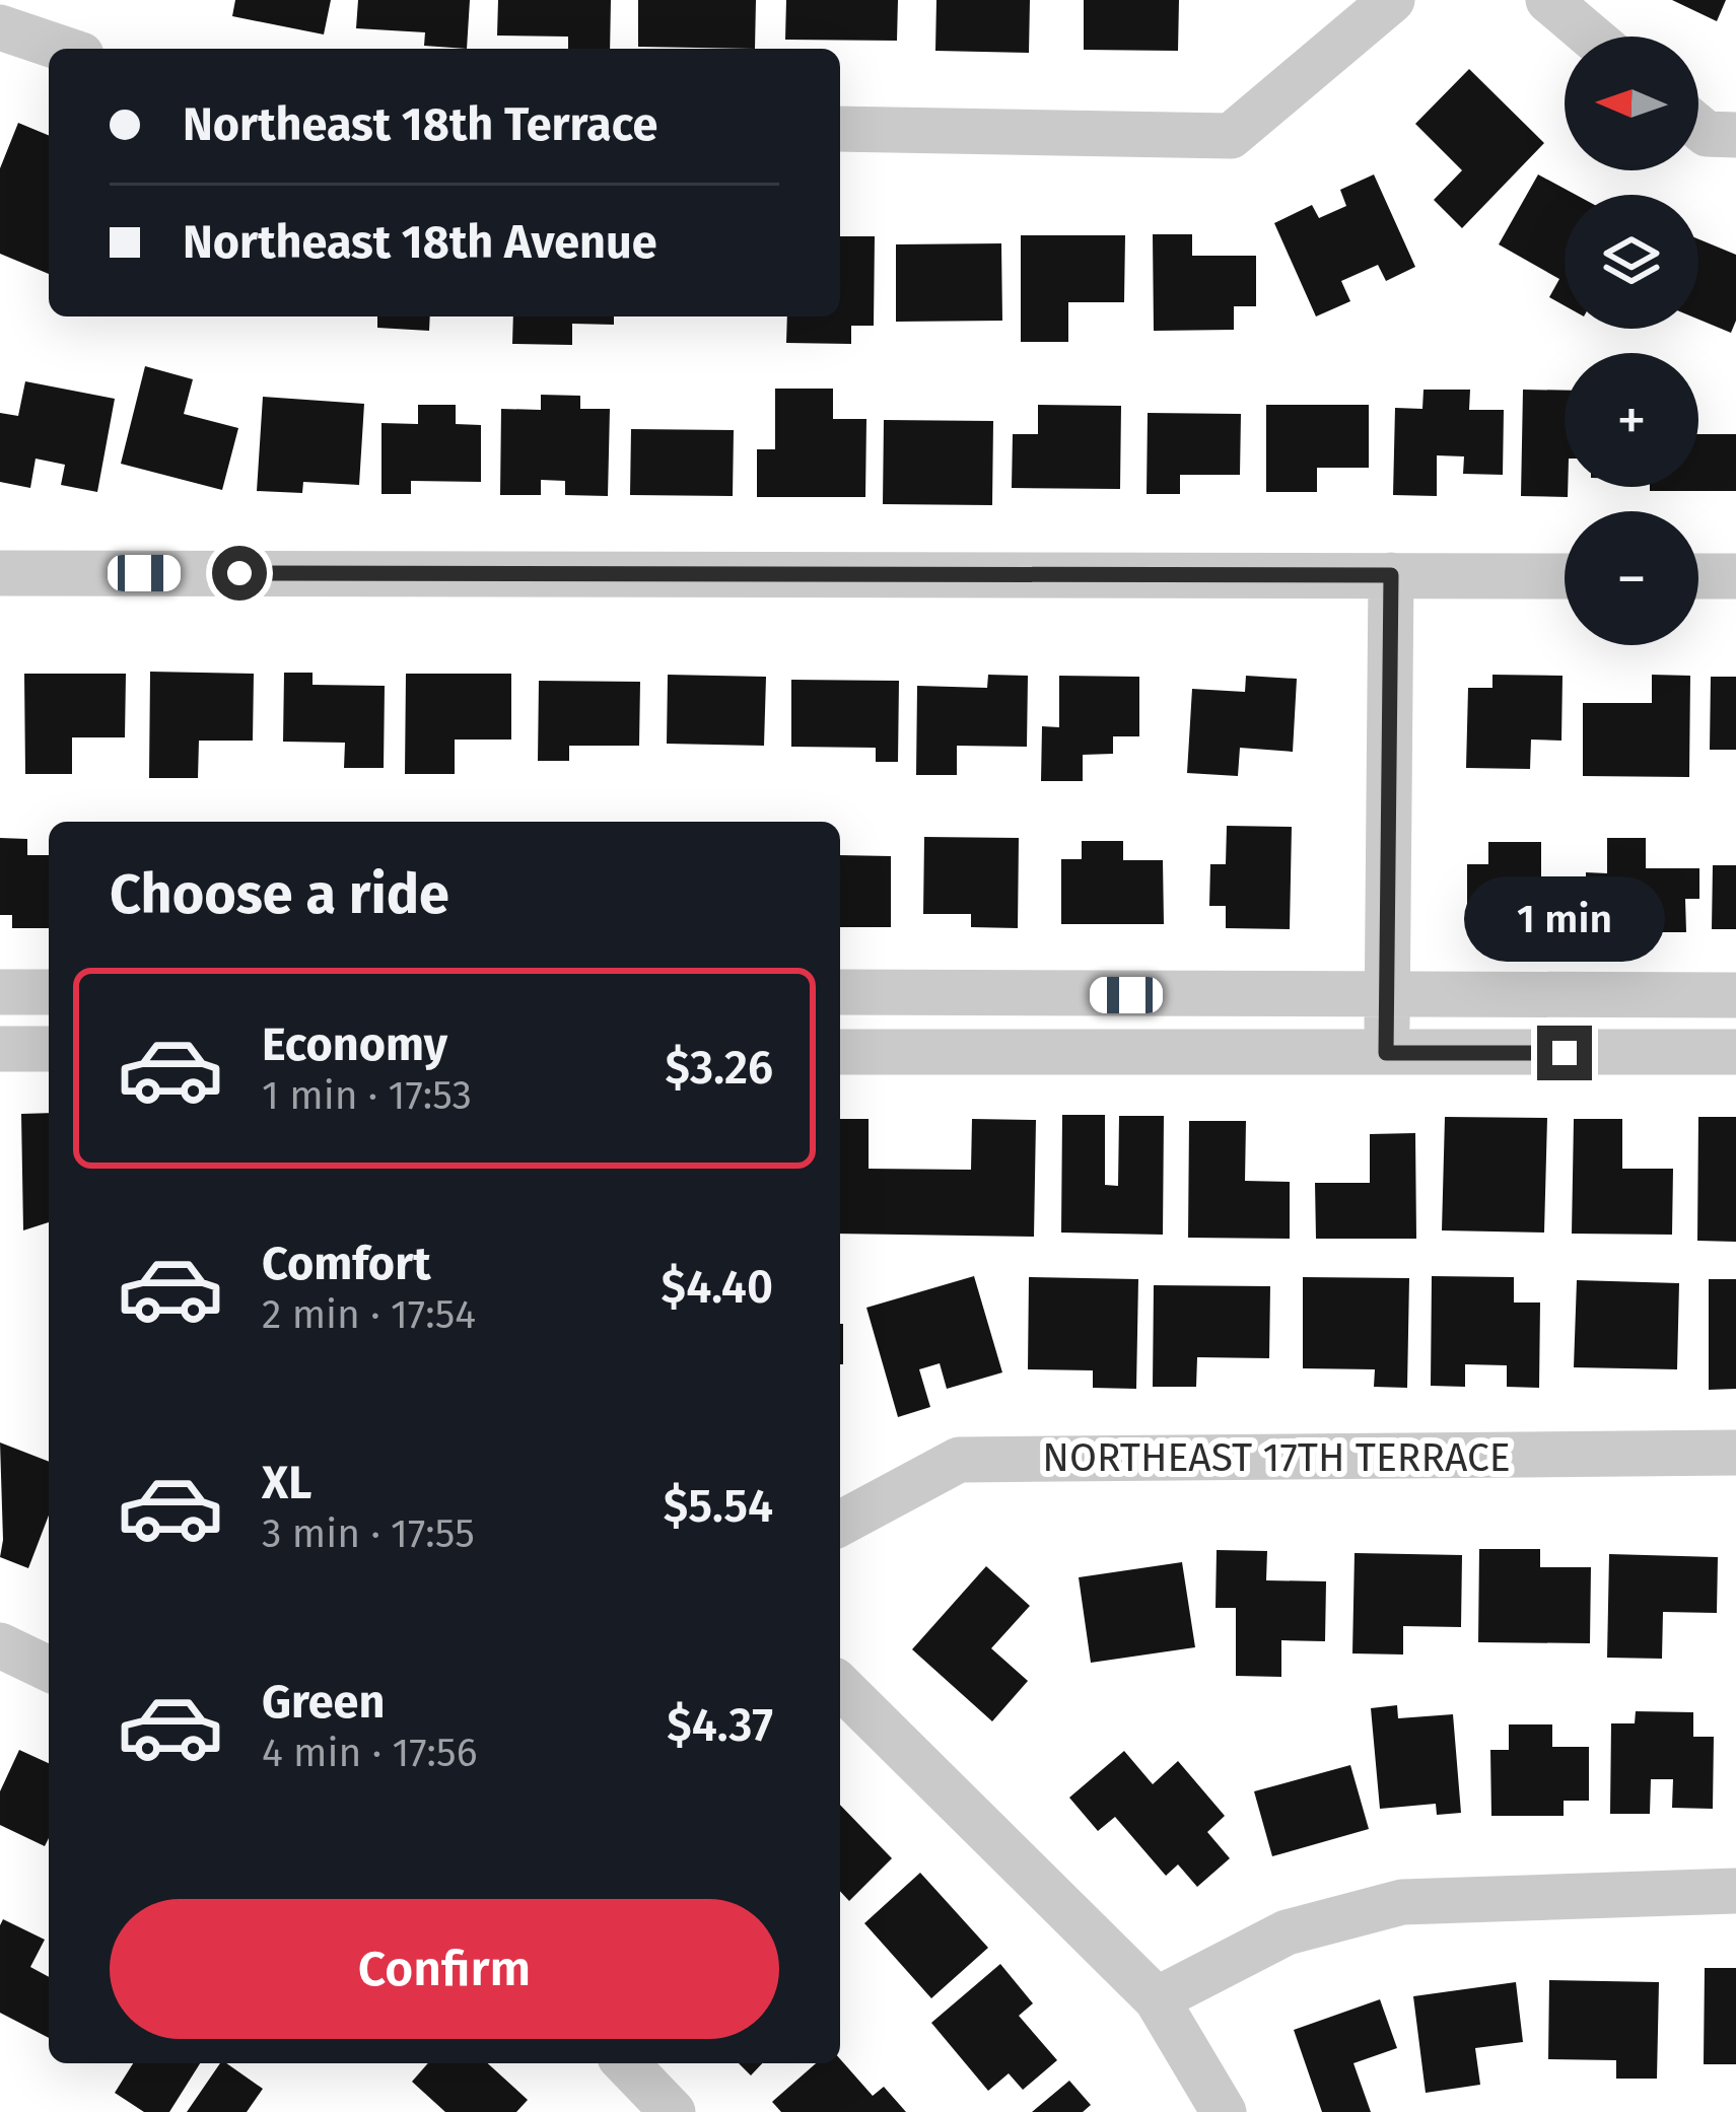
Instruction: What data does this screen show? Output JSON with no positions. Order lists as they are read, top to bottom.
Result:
{
  "streets": {
    "street": ["NORTHEAST 17TH TERRACE"]
  },
  "north": "left",
  "page": {
    "map_buttons": ["+", "−"],
    "banner": ["Northeast 18th Terrace", "Northeast 18th Avenue"],
    "heading": "Choose a ride",
    "bubble": "1 min",
    "list": [
      {
        "name": "Economy",
        "note": "1 min · 17:53",
        "value": "$3.26"
      },
      {
        "name": "Comfort",
        "note": "2 min · 17:54",
        "value": "$4.40"
      },
      {
        "name": "XL",
        "note": "3 min · 17:55",
        "value": "$5.54"
      },
      {
        "name": "Green",
        "note": "4 min · 17:56",
        "value": "$4.37"
      }
    ],
    "buttons": "Confirm"
  }
}
